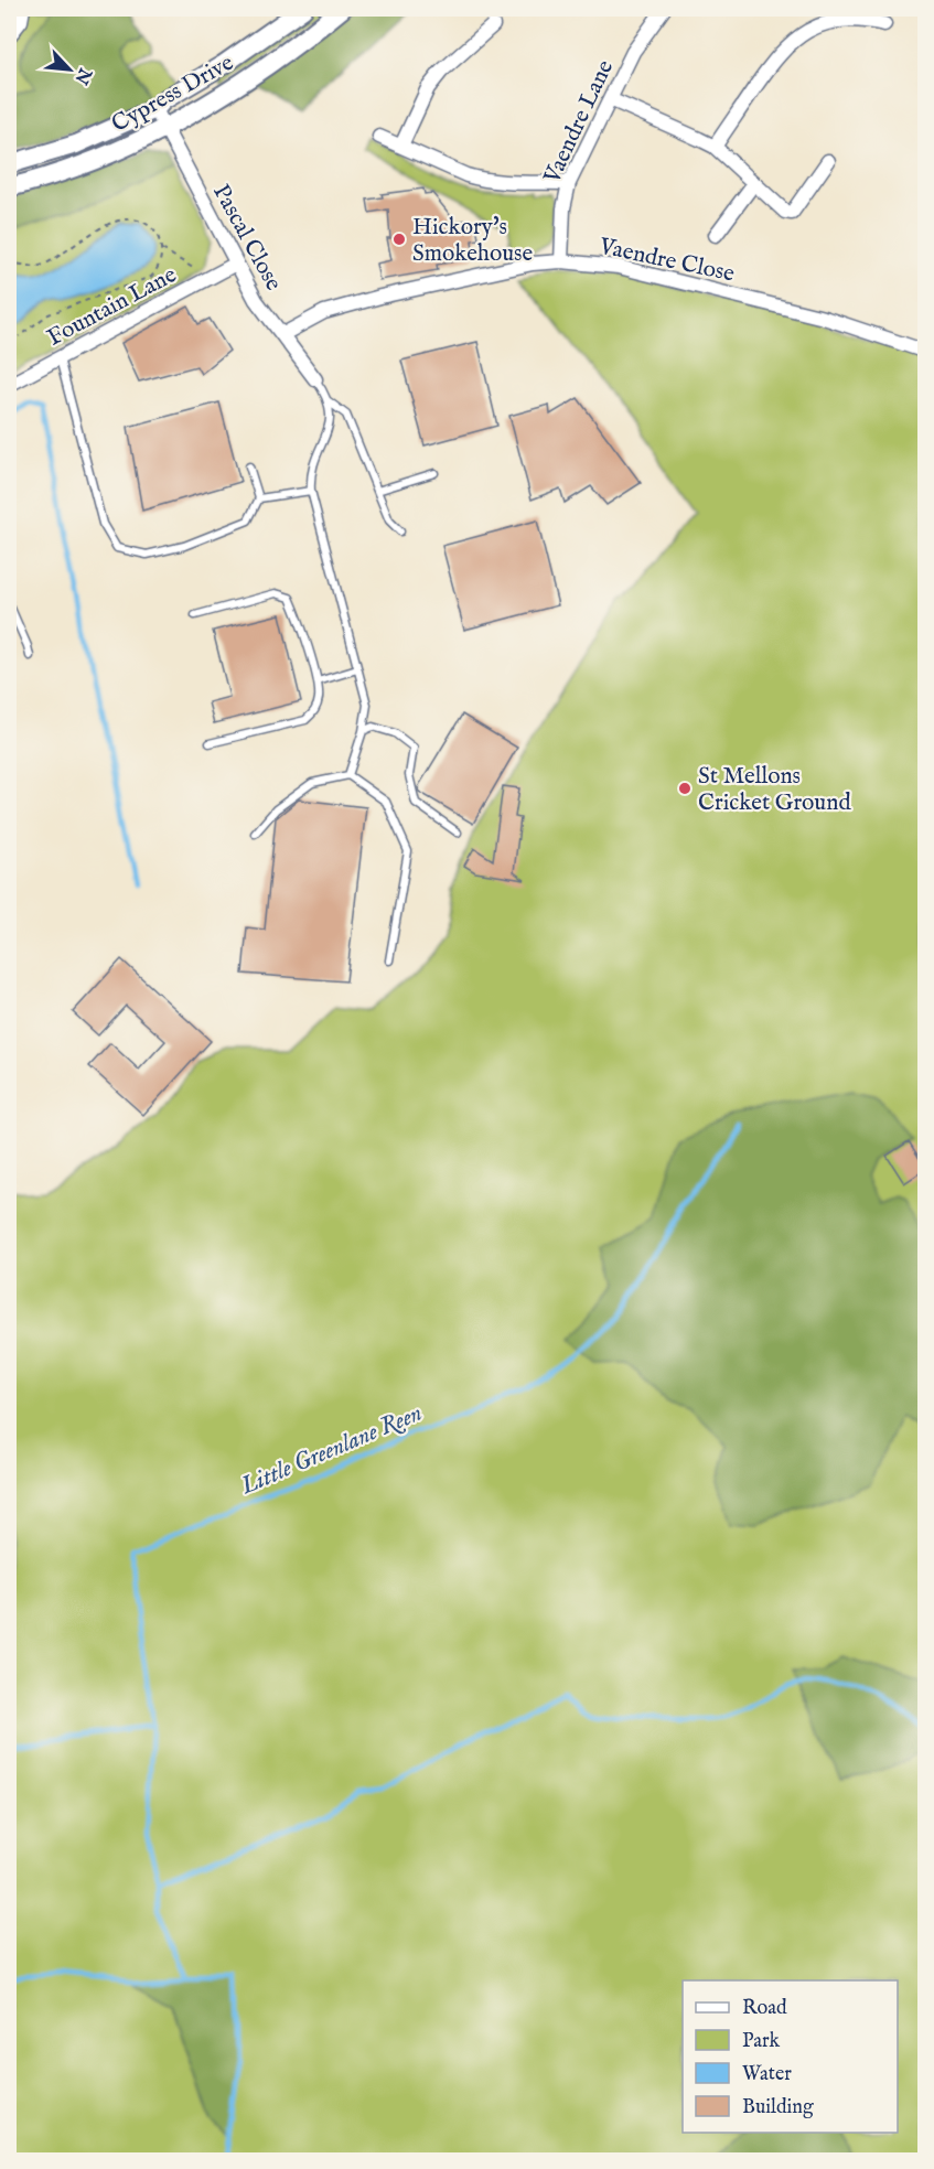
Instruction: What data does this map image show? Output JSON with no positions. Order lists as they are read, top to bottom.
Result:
{
  "streets": {
    "street": [
      "Cypress Drive",
      "Vaendre Lane",
      "Pascal Close",
      "Vaendre Close",
      "Fountain Lane"
    ]
  },
  "crossings": [
    ["Cypress Drive", "Pascal Close"],
    ["Vaendre Lane", "Vaendre Close"],
    ["Pascal Close", "Vaendre Close"],
    ["Pascal Close", "Fountain Lane"]
  ],
  "water": ["Little Greenlane Reen"],
  "places": ["Hickory's Smokehouse", "St Mellons Cricket Ground"],
  "legend": [
    "Road",
    "Park",
    "Water",
    "Building"
  ],
  "north": "bottom right"
}
